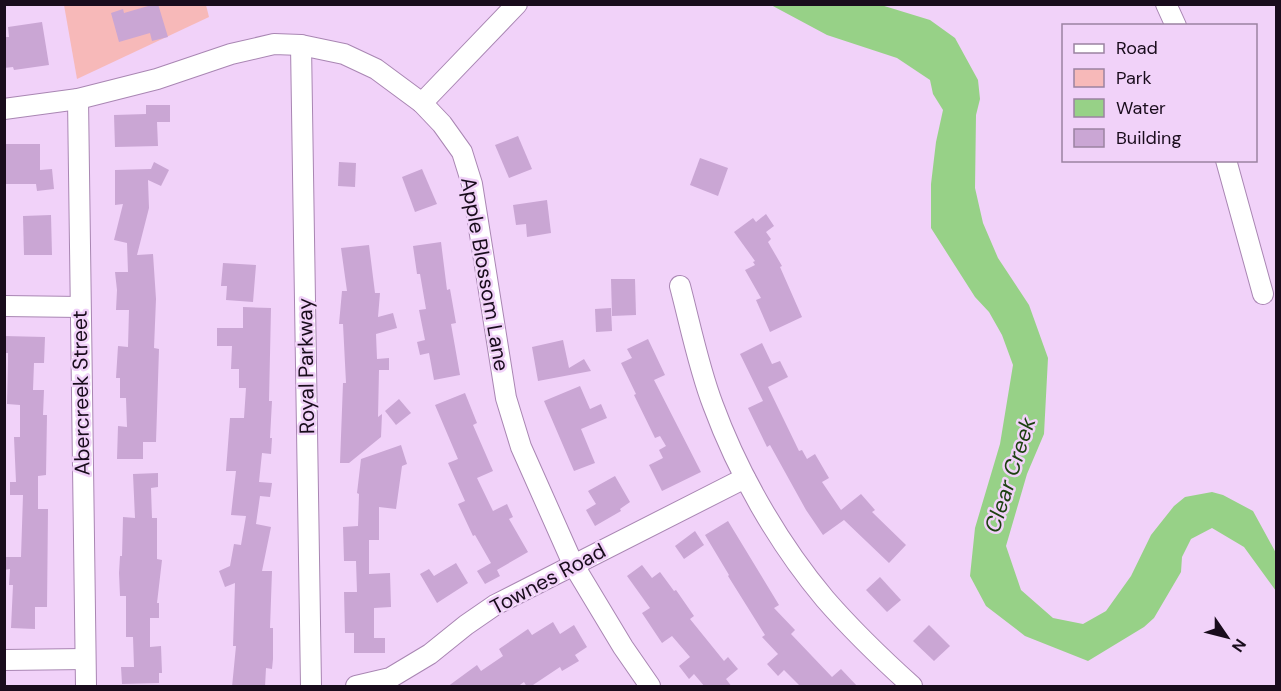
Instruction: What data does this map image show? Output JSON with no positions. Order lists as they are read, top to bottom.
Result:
{
  "streets": {
    "street": [
      "Apple Blossom Lane",
      "Royal Parkway",
      "Abercreek Street",
      "Townes Road"
    ]
  },
  "crossings": [
    ["Apple Blossom Lane", "Royal Parkway"],
    ["Apple Blossom Lane", "Abercreek Street"],
    ["Apple Blossom Lane", "Townes Road"]
  ],
  "water": ["Clear Creek"],
  "legend": [
    "Road",
    "Park",
    "Water",
    "Building"
  ],
  "north": "bottom right"
}
